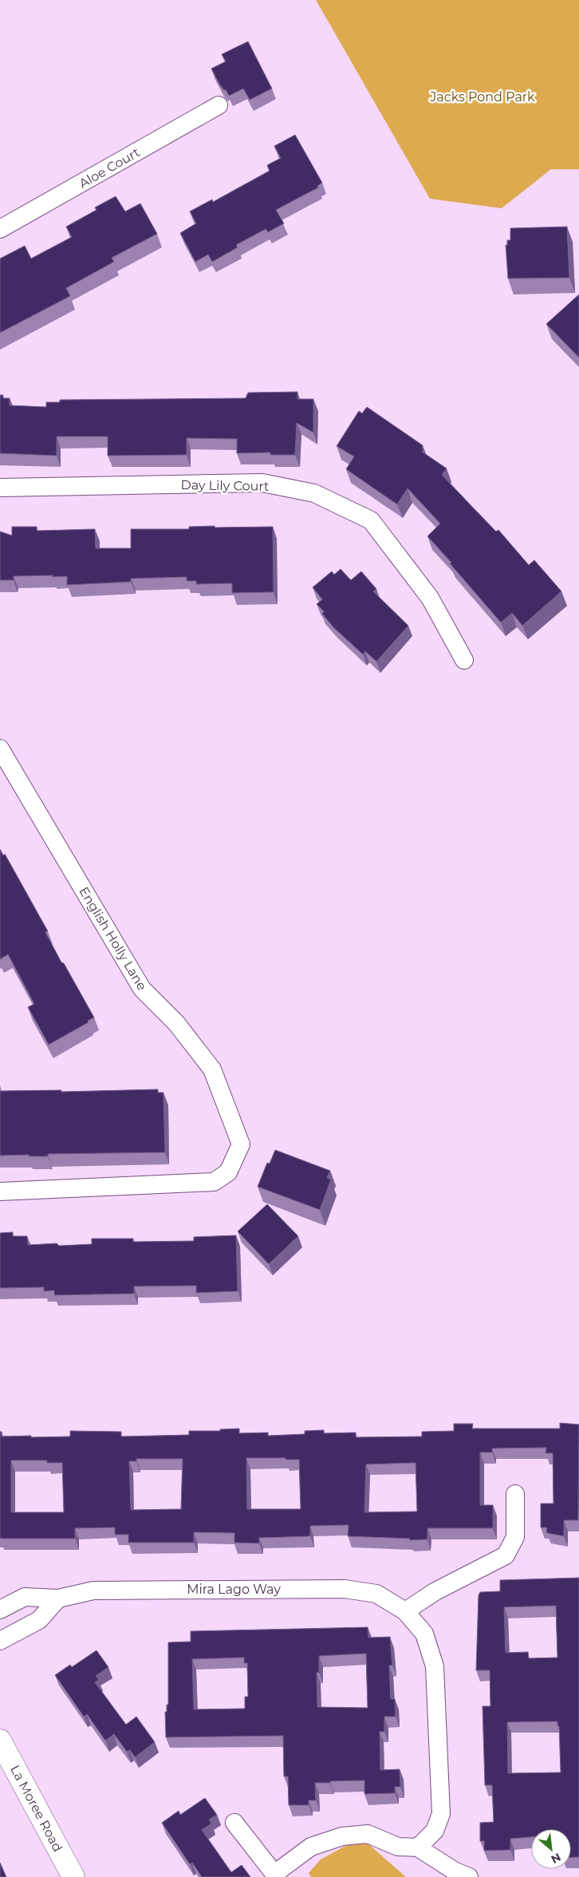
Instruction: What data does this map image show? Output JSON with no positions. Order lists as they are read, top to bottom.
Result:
{
  "streets": {
    "street": [
      "Aloe Court",
      "Day Lily Court",
      "English Holly Lane",
      "Mira Lago Way",
      "La Moree Road"
    ]
  },
  "parks": ["Jacks Pond Park"],
  "north": "bottom right"
}
